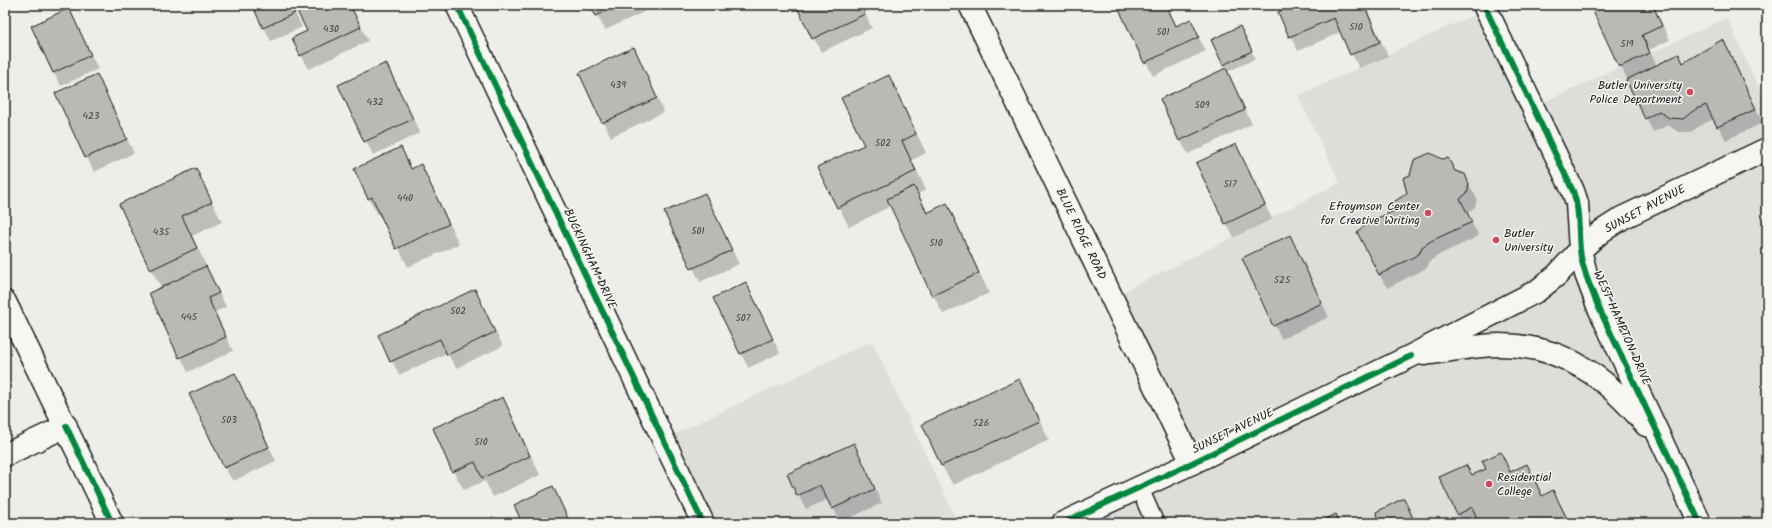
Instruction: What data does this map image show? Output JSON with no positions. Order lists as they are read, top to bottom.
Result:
{
  "streets": {
    "street": [
      "SUNSET AVENUE",
      "BLUE RIDGE ROAD",
      "BUCKINGHAM DRIVE",
      "WEST HAMPTON DRIVE"
    ]
  },
  "crossings": [
    ["SUNSET AVENUE", "BLUE RIDGE ROAD"],
    ["SUNSET AVENUE", "WEST HAMPTON DRIVE"]
  ],
  "places": [
    "Butler University Police Department",
    "Efroymson Center for Creative Writing",
    "Butler University",
    "Residential College"
  ],
  "house_numbers": [
    "510",
    "430",
    "501",
    "519",
    "439",
    "432",
    "509",
    "423",
    "502",
    "517",
    "440",
    "501",
    "435",
    "510",
    "525",
    "502",
    "445",
    "507",
    "503",
    "526",
    "510"
  ]
}
